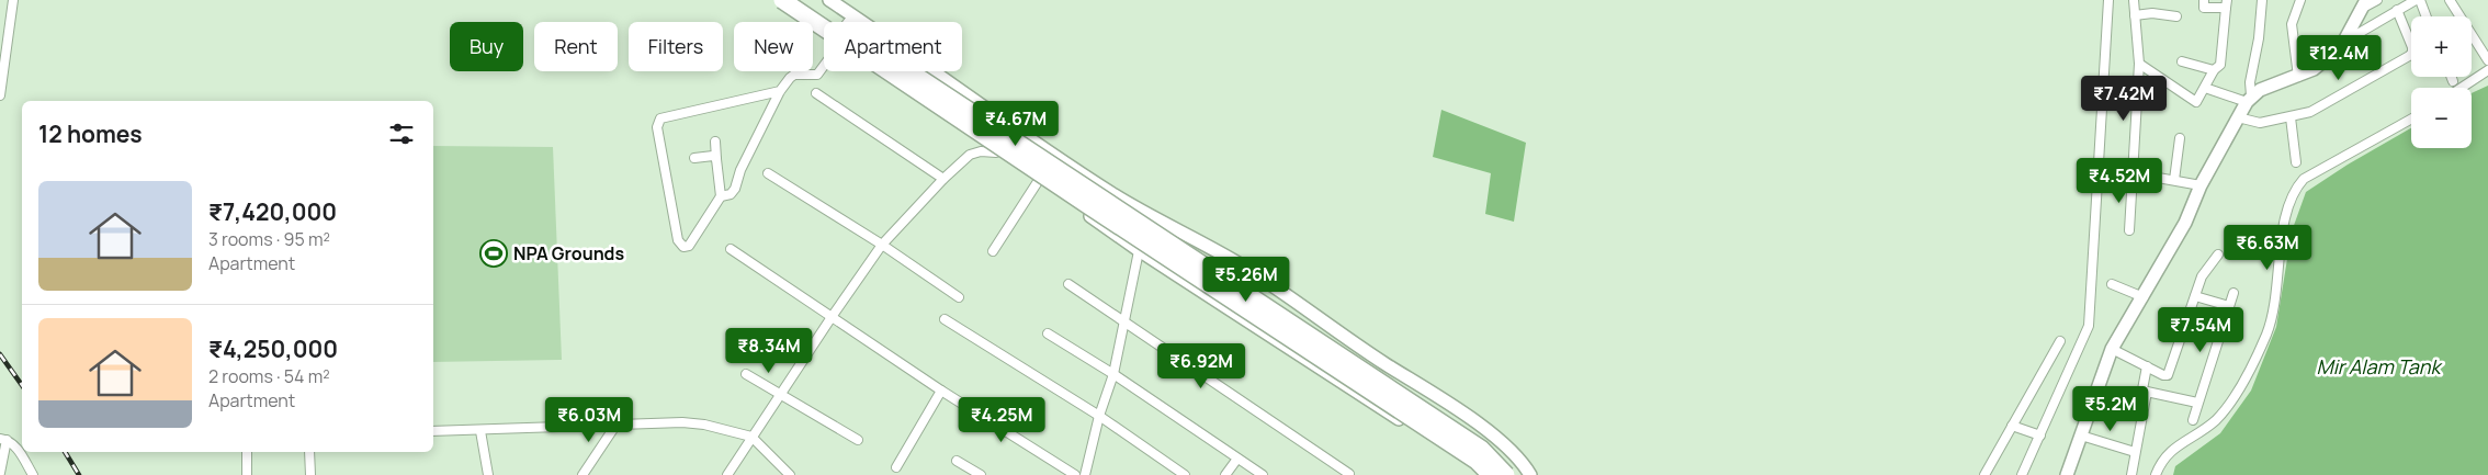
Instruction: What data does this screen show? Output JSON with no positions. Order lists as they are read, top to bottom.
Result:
{
  "water": ["Mir Alam Tank"],
  "places": {
    "sports": ["NPA Grounds"]
  },
  "page": {
    "map_buttons": ["+", "−"],
    "chip": [
      "Buy",
      "Rent",
      "Filters",
      "New",
      "Apartment"
    ],
    "price": [
      "₹12.4M",
      "₹7.42M",
      "₹4.67M",
      "₹4.52M",
      "₹6.63M",
      "₹5.26M",
      "₹7.54M",
      "₹8.34M",
      "₹6.92M",
      "₹5.2M",
      "₹6.03M",
      "₹4.25M"
    ],
    "heading": "12 homes",
    "list": [
      {
        "name": "₹7,420,000",
        "note": "3 rooms · 95 m² · Apartment"
      },
      {
        "name": "₹4,250,000",
        "note": "2 rooms · 54 m² · Apartment"
      }
    ]
  }
}
